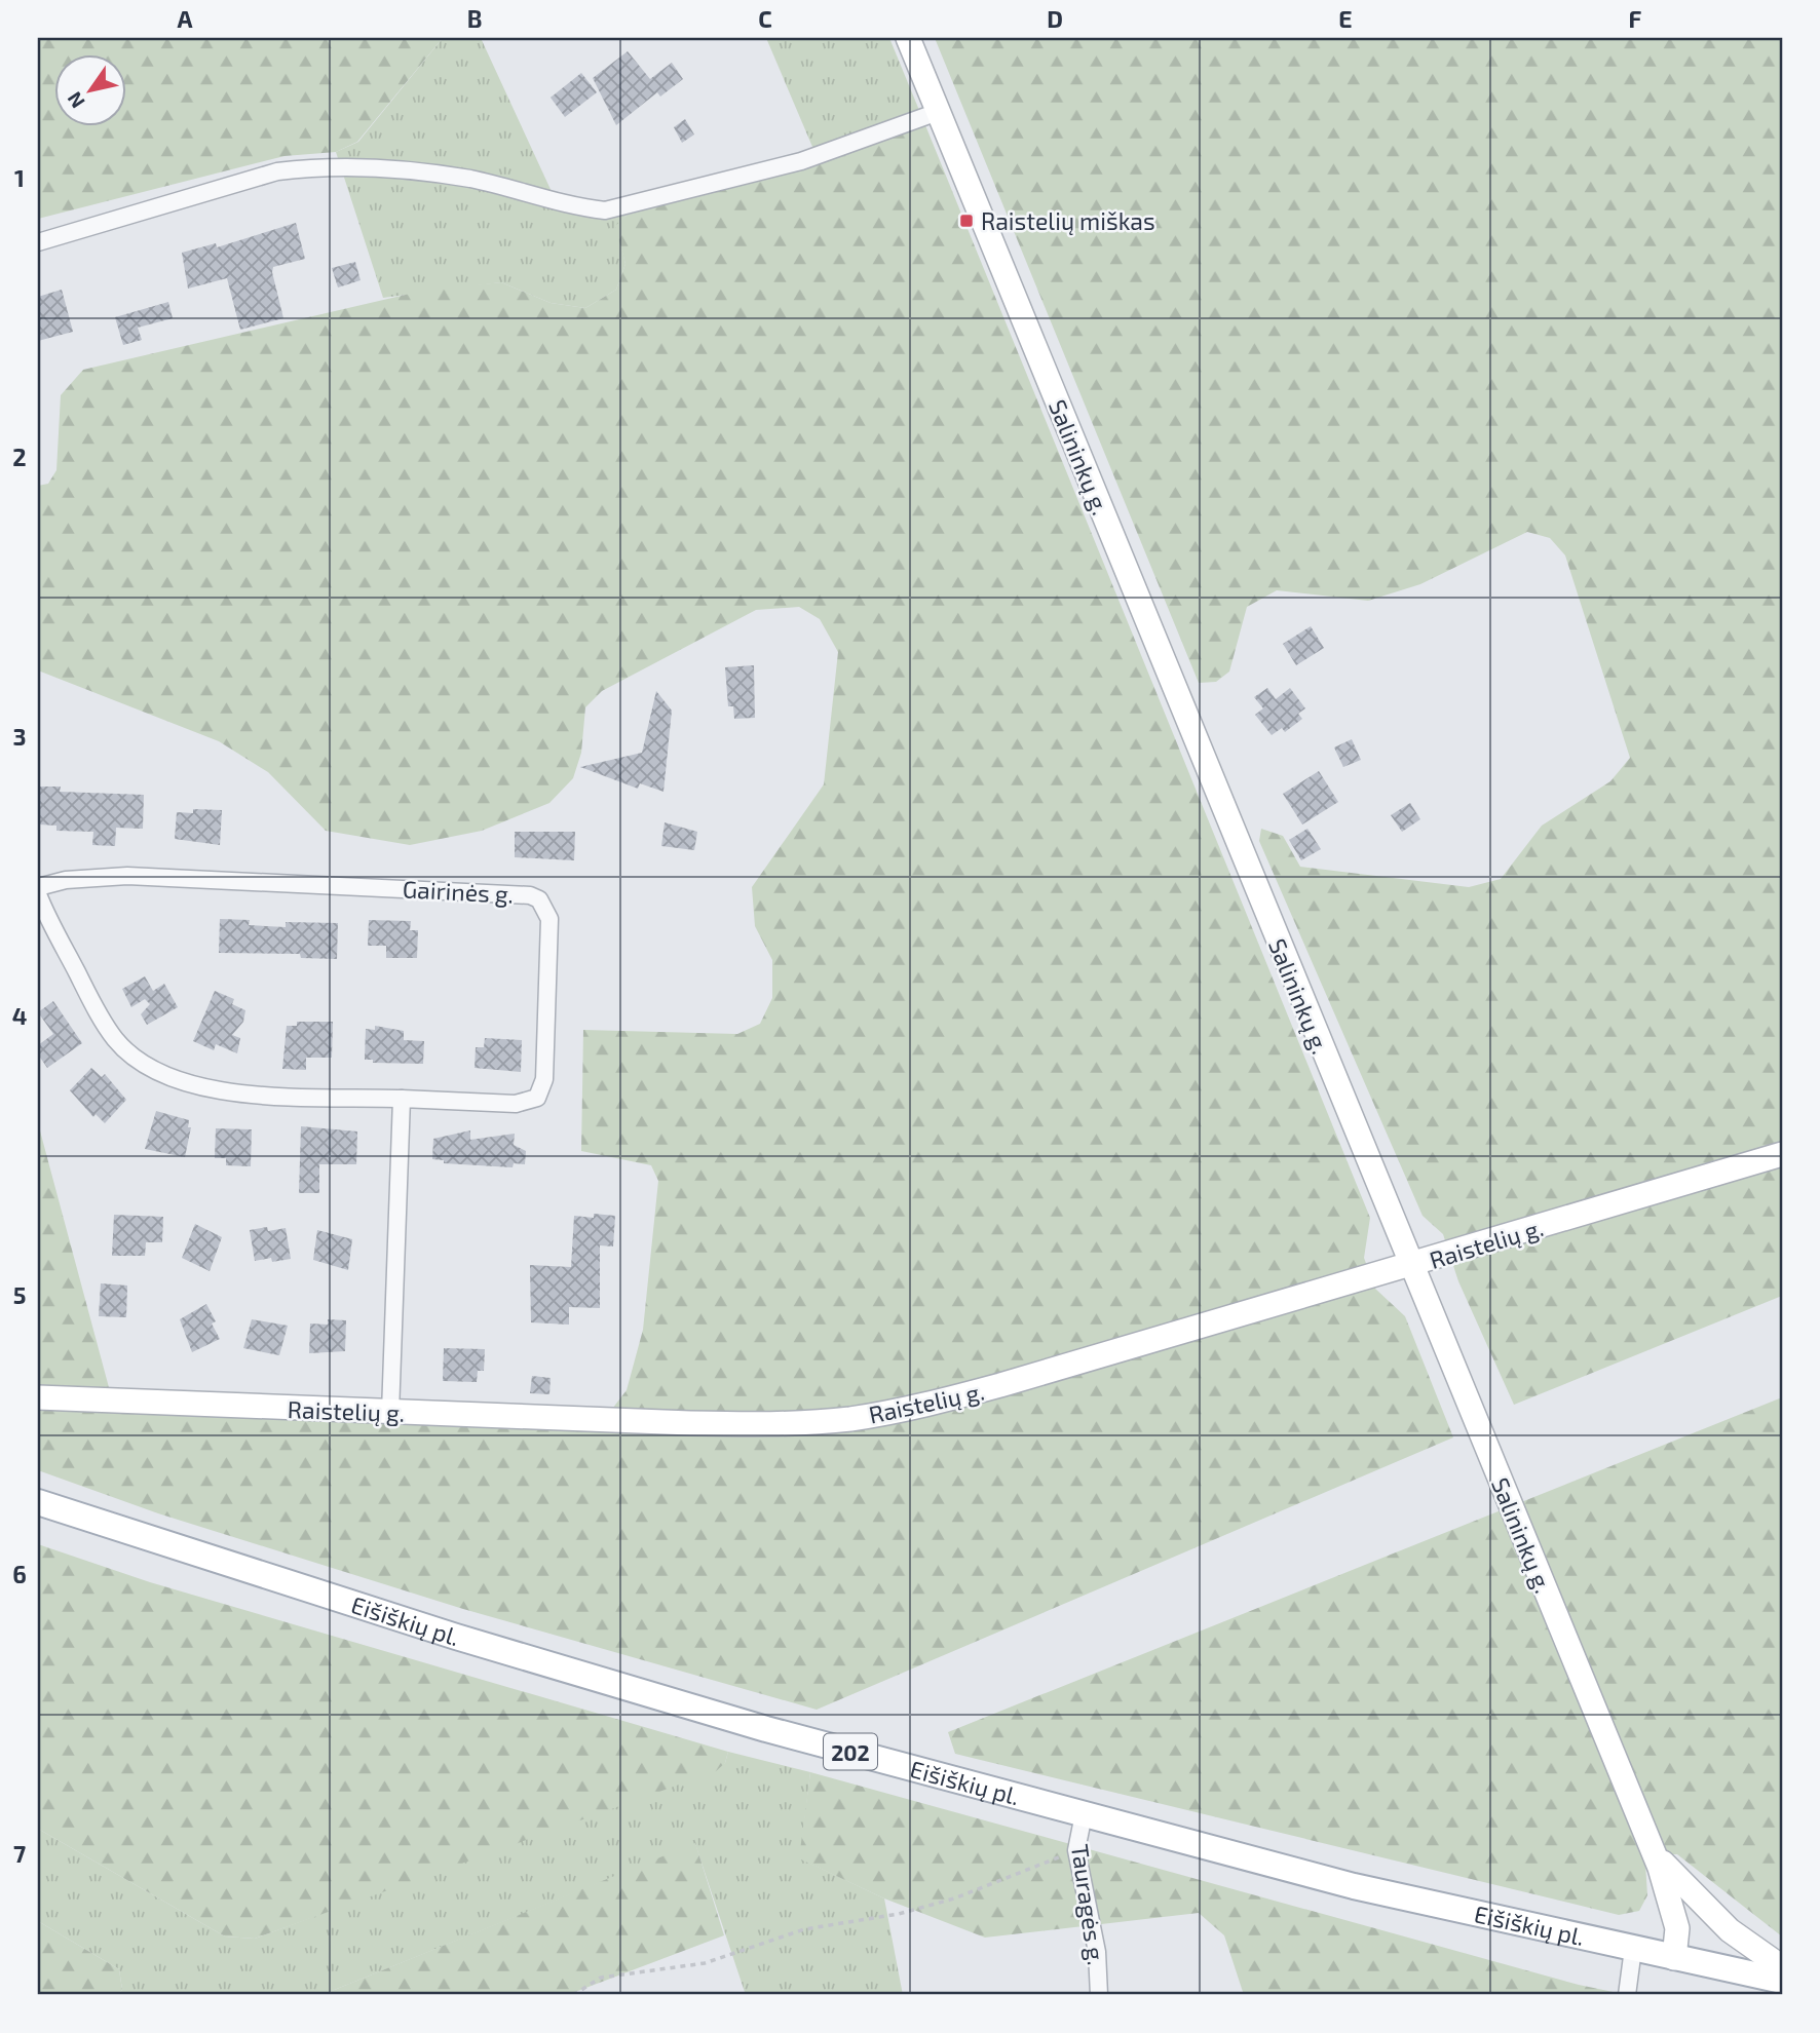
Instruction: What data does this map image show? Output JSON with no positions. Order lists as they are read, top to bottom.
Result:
{
  "streets": {
    "main road": [
      "Salininkų g.",
      "Raistelių g.",
      "Eišiškių pl.",
      "202"
    ],
    "street": ["Gairinės g.", "Tauragės g."]
  },
  "crossings": [
    ["Salininkų g.", "Raistelių g."],
    ["Salininkų g.", "Eišiškių pl."],
    ["Eišiškių pl.", "Tauragės g."]
  ],
  "places": {
    "transit": ["Raistelių miškas"]
  },
  "north": "bottom left",
  "grid": {
    "columns": [
      "A",
      "B",
      "C",
      "D",
      "E",
      "F"
    ],
    "rows": [
      "1",
      "2",
      "3",
      "4",
      "5",
      "6",
      "7"
    ]
  }
}
